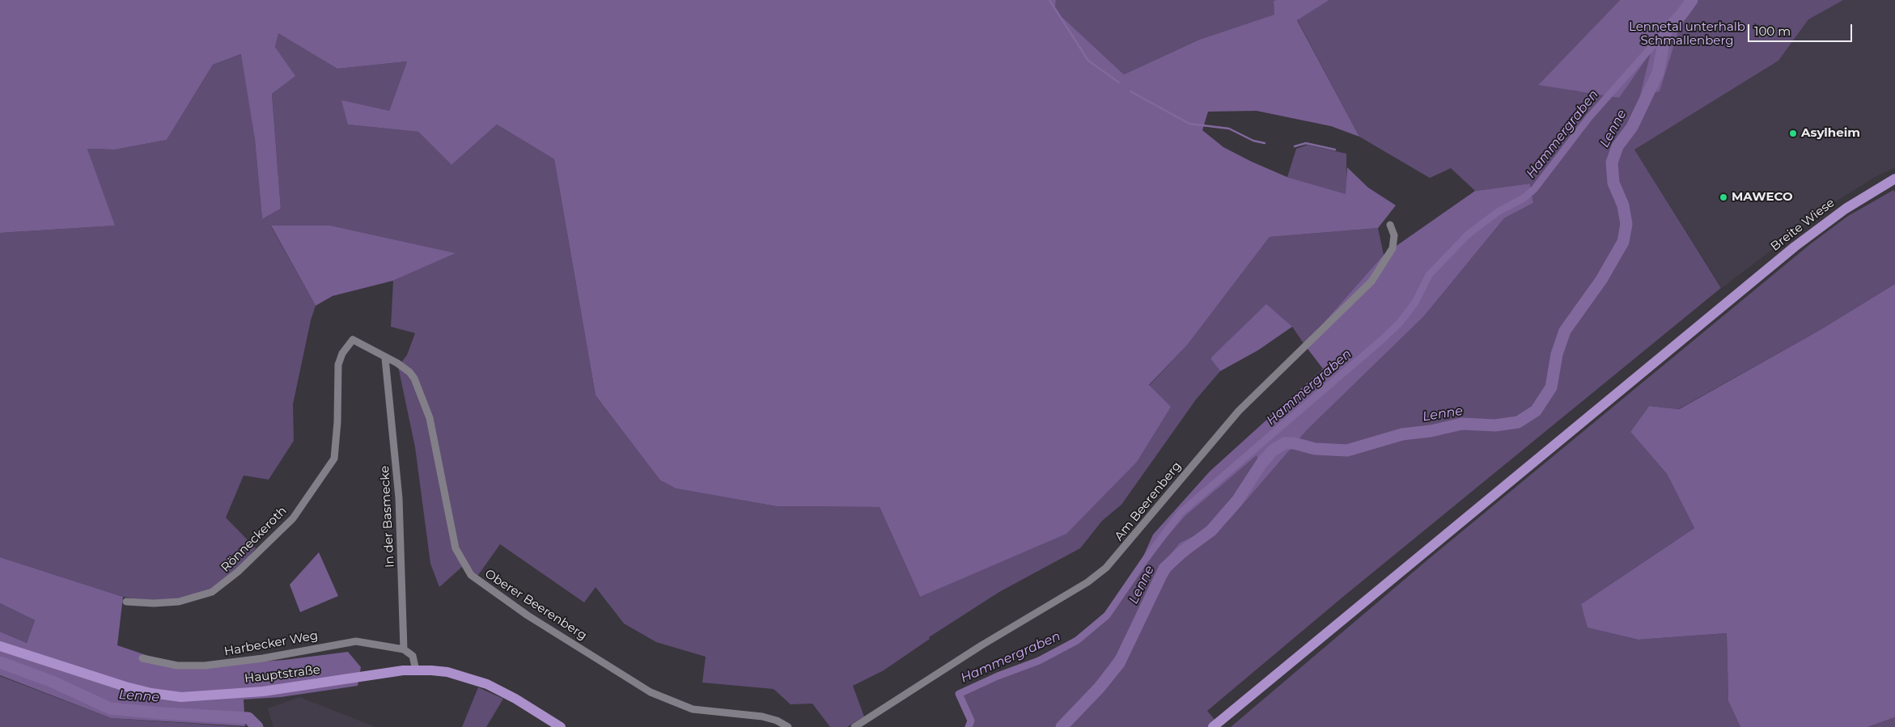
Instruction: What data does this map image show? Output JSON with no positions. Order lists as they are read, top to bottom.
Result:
{
  "streets": {
    "main road": ["Breite Wiese", "Hauptstraße"],
    "street": [
      "Am Beerenberg",
      "In der Basmecke",
      "Rönneckeroth",
      "Oberer Beerenberg",
      "Harbecker Weg"
    ]
  },
  "crossings": [
    ["In der Basmecke", "Rönneckeroth"],
    ["In der Basmecke", "Oberer Beerenberg"],
    ["In der Basmecke", "Harbecker Weg"],
    ["Rönneckeroth", "Oberer Beerenberg"]
  ],
  "water": ["Lenne", "Hammergraben"],
  "parks": ["Lennetal unterhalb Schmallenberg"],
  "places": ["Asylheim", "MAWECO"],
  "scale_bar": "100 m"
}
